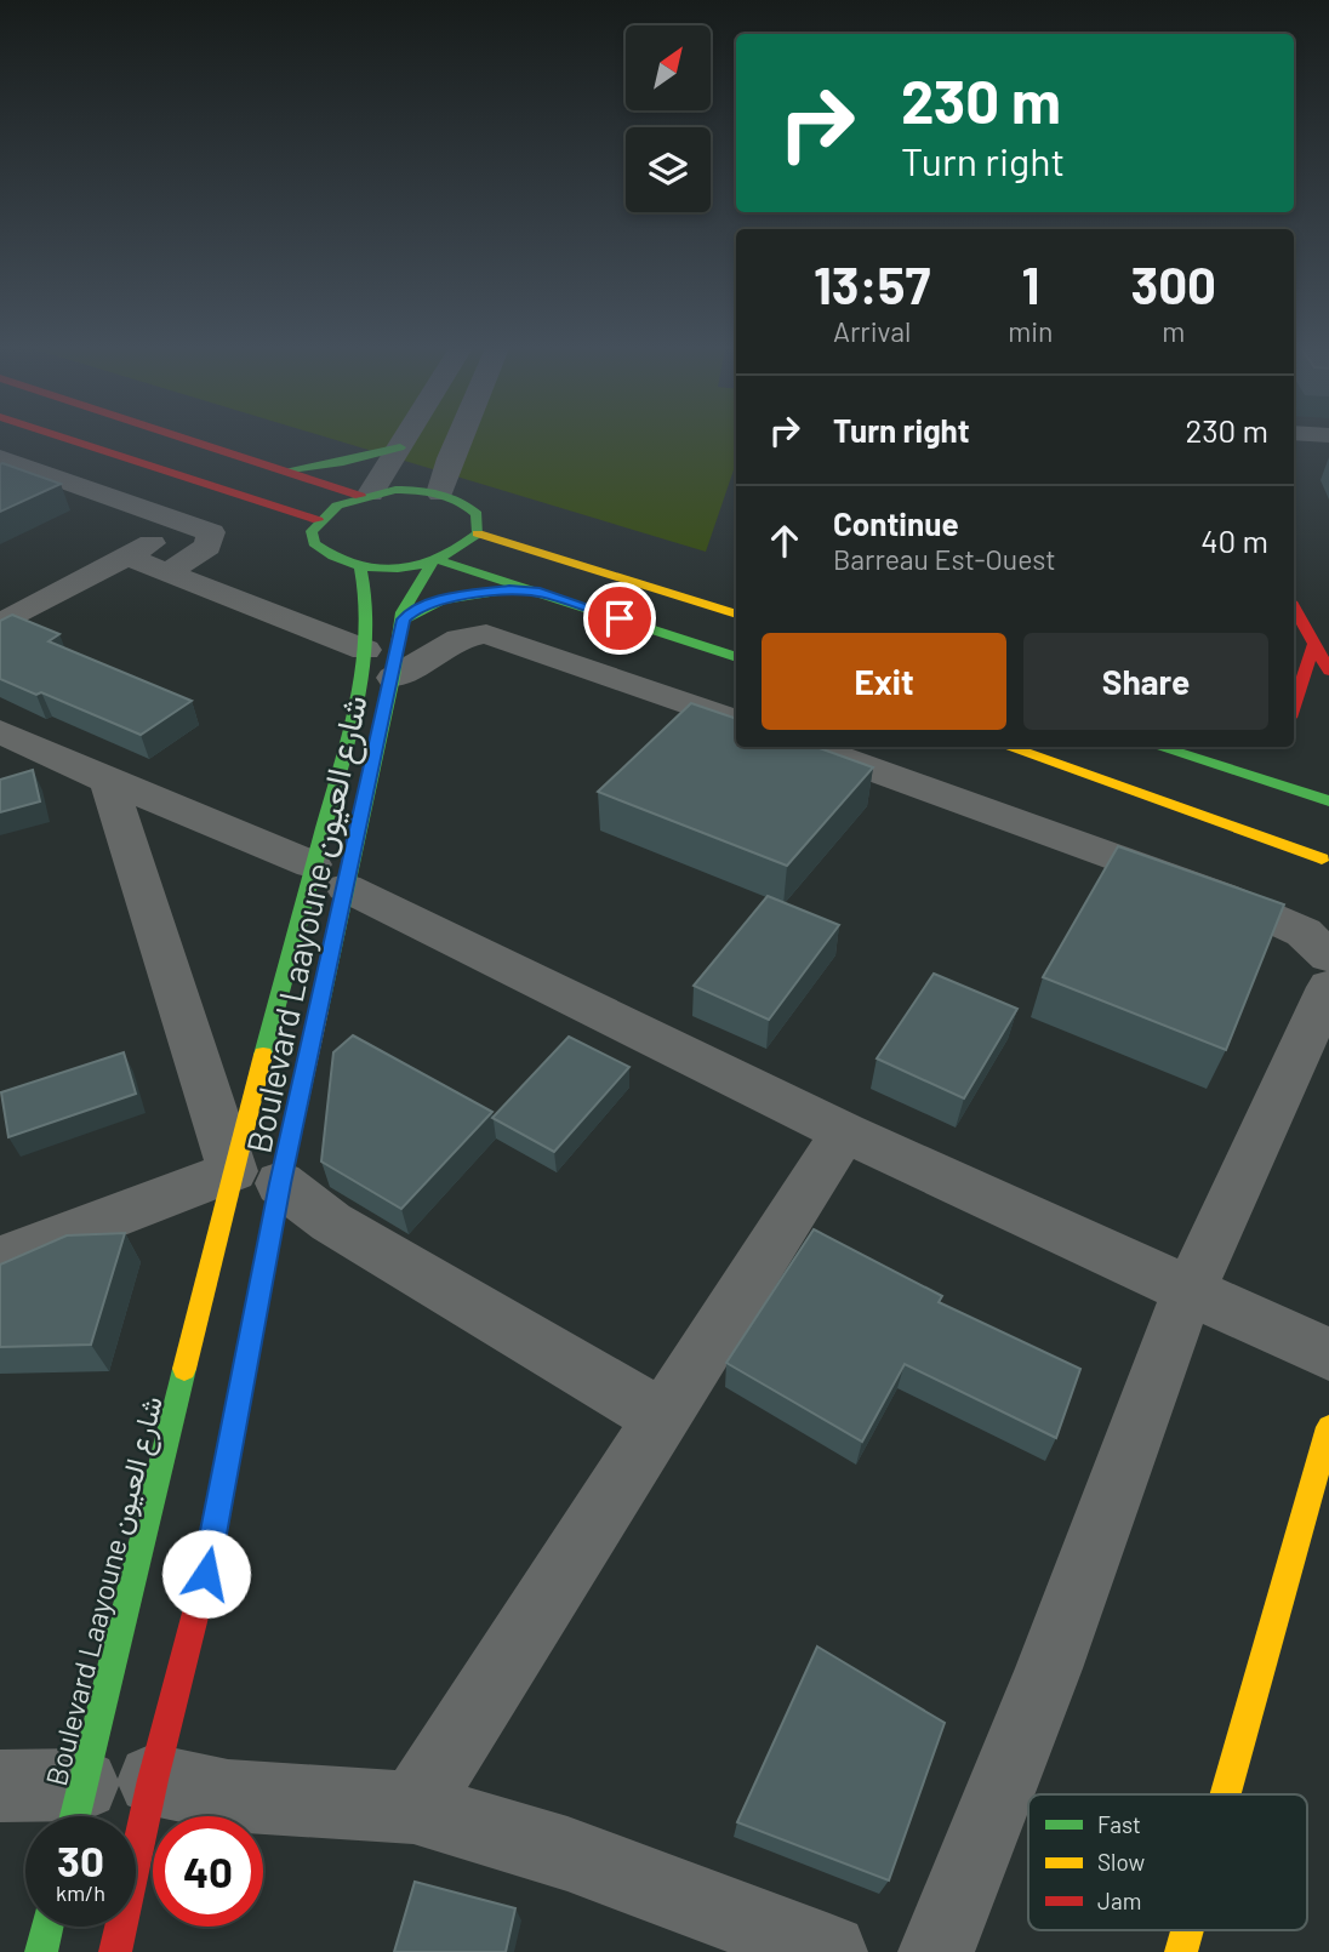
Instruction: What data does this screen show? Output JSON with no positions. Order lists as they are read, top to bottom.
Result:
{
  "streets": {
    "main road": ["Boulevard Laayoune شارع العيون"]
  },
  "legend": ["Fast", "Slow", "Jam"],
  "north": "top right",
  "page": {
    "turn": ["230 m", "Turn right"],
    "eta": [
      "13:57",
      "Arrival",
      "1",
      "min",
      "300",
      "m"
    ],
    "list": [
      {
        "name": "Turn right",
        "value": "230 m"
      },
      {
        "name": "Continue",
        "note": "Barreau Est-Ouest",
        "value": "40 m"
      }
    ],
    "buttons": ["Exit", "Share"],
    "speed": "30 km/h",
    "limit": "40"
  }
}
